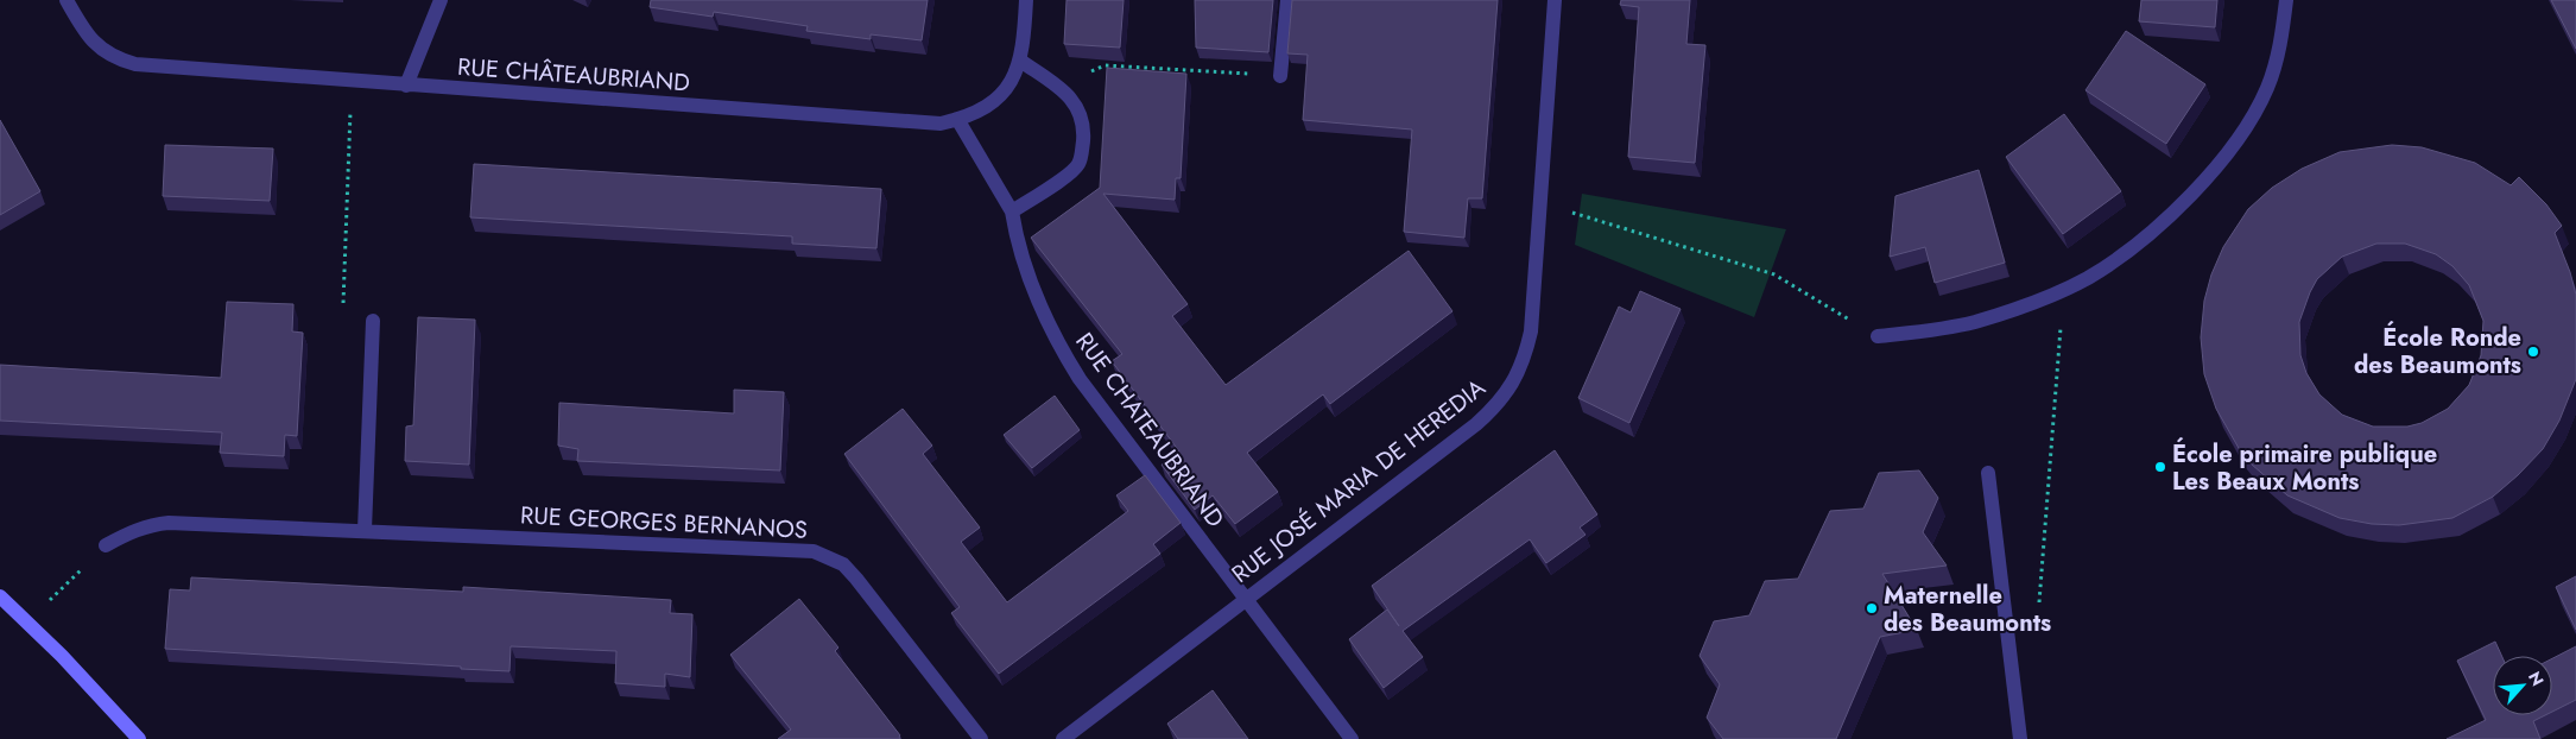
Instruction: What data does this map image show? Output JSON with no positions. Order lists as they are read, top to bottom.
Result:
{
  "streets": {
    "street": [
      "RUE CHÂTEAUBRIAND",
      "RUE CHATEAUBRIAND",
      "RUE JOSÉ MARIA DE HEREDIA",
      "RUE GEORGES BERNANOS"
    ]
  },
  "crossings": [
    ["RUE CHÂTEAUBRIAND", "RUE CHATEAUBRIAND"],
    ["RUE CHATEAUBRIAND", "RUE JOSÉ MARIA DE HEREDIA"]
  ],
  "places": ["École Ronde des Beaumonts", "École primaire publique Les Beaux Monts", "Maternelle des Beaumonts"],
  "north": "top right"
}
